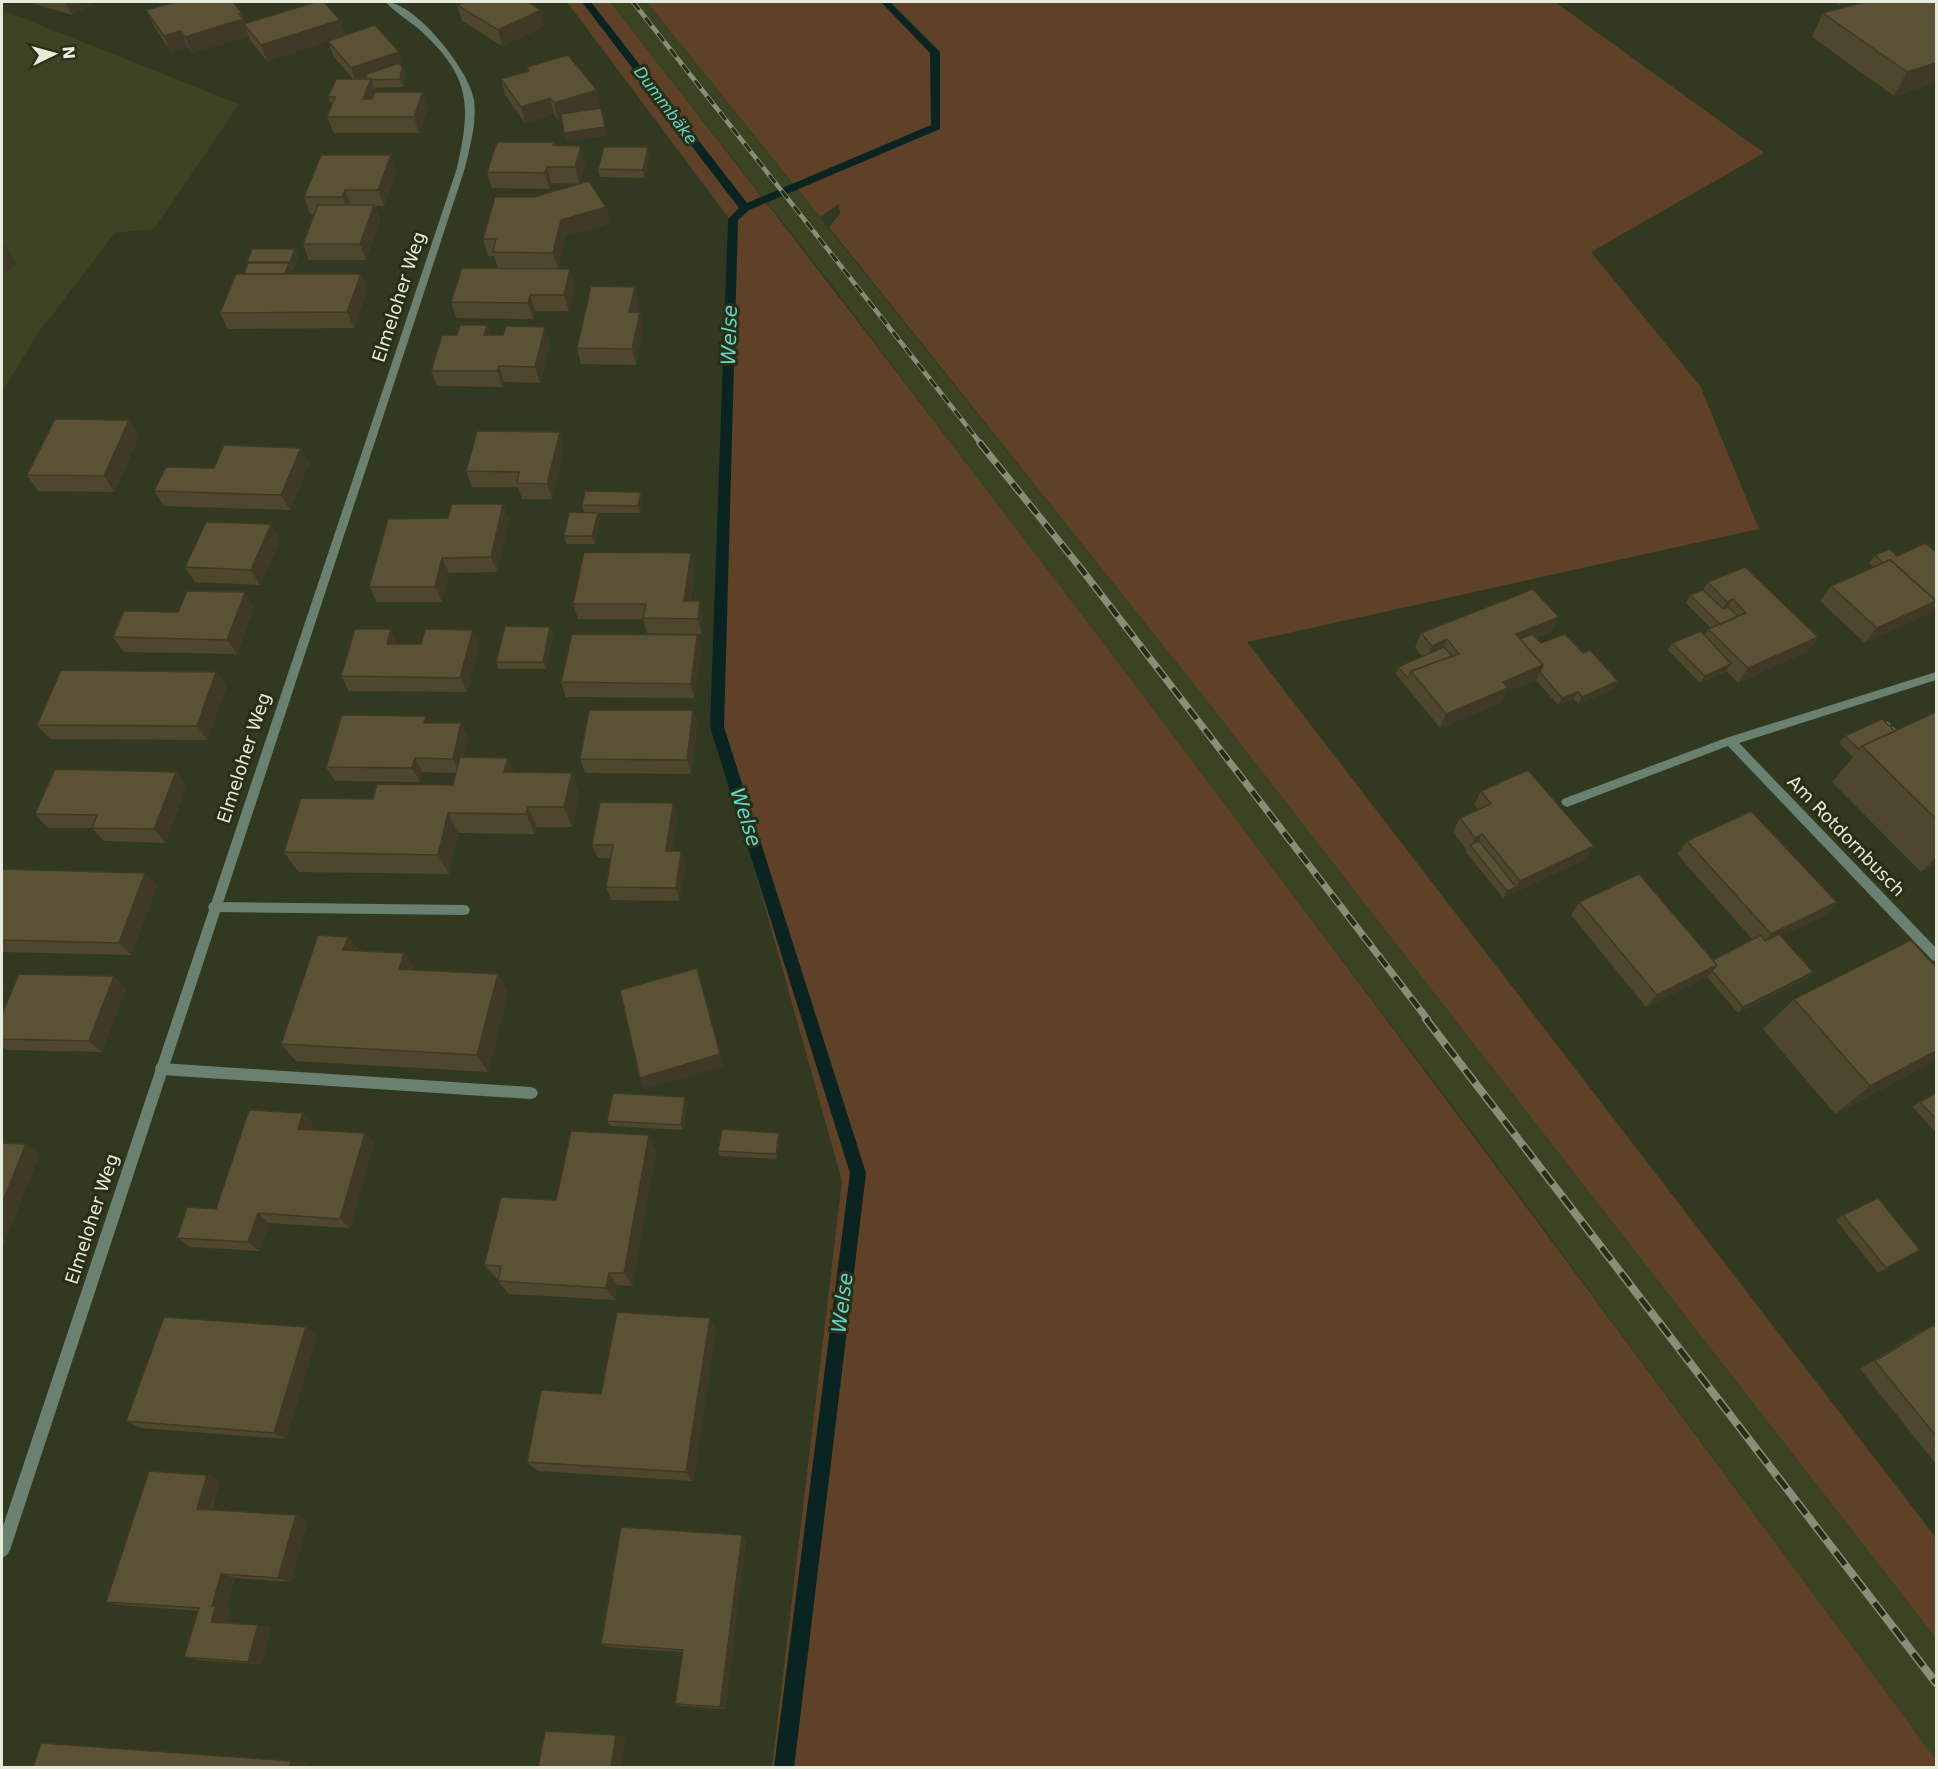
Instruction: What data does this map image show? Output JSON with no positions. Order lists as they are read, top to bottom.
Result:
{
  "streets": {
    "street": ["Elmeloher Weg", "Am Rotdornbusch"]
  },
  "water": ["Dummbäke", "Welse"],
  "north": "right"
}
